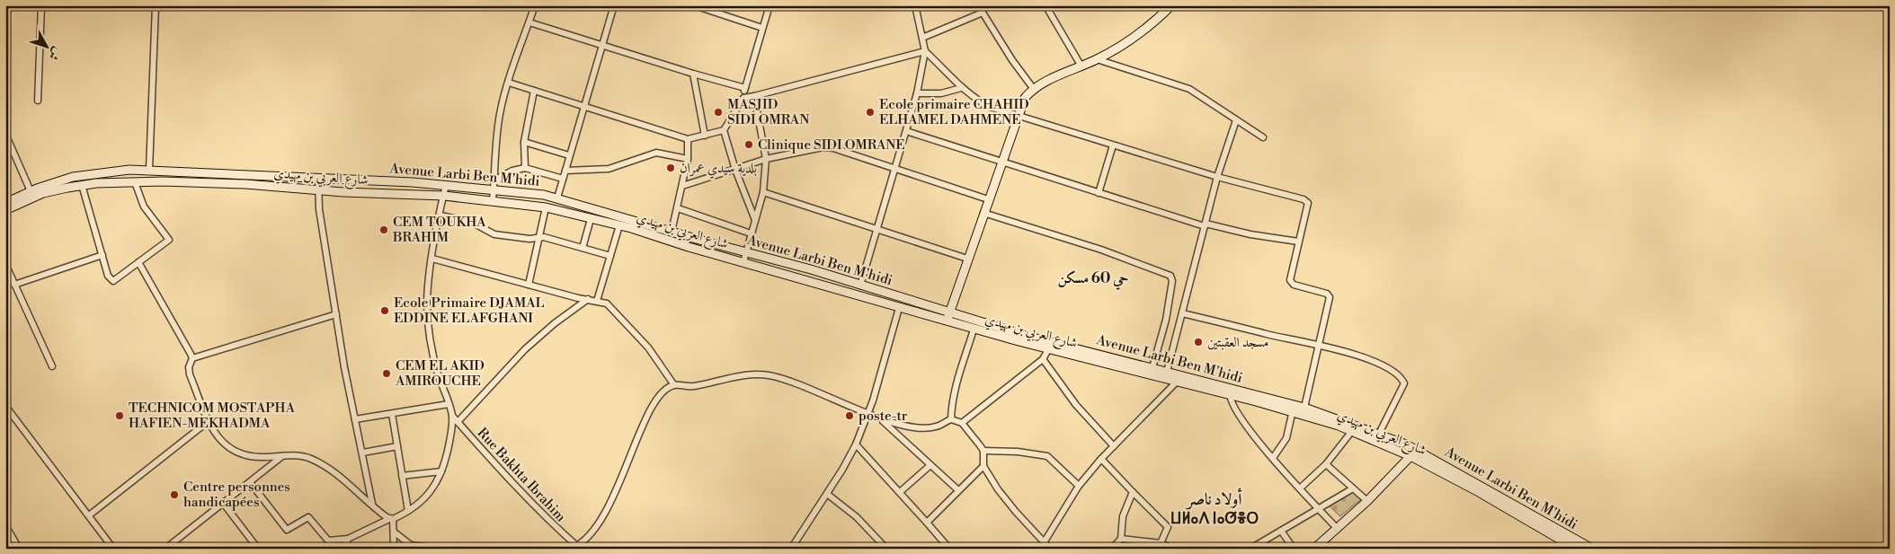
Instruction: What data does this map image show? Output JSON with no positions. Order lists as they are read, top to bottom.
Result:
{
  "streets": {
    "main road": ["Avenue Larbi Ben M'hidi", "شارع العربي بن مهيدي"],
    "street": ["Rue Bakhta Ibrahim"]
  },
  "crossings": [
    ["Avenue Larbi Ben M'hidi", "شارع العربي بن مهيدي"]
  ],
  "districts": ["حي 60 مسكن", "أولاد ناصر ⵡⵍⴰⴷ ⵏⴰⵚⴻⵔ"],
  "places": [
    "MASJID SIDI OMRAN",
    "Ecole primaire CHAHID ELHAMEL DAHMENE",
    "Clinique SIDI OMRANE",
    "بلدية سيدي عمران",
    "CEM TOUKHA BRAHIM",
    "Ecole Primaire DJAMAL EDDINE ELAFGHANI",
    "مسجد العقبتين",
    "CEM EL AKID AMIROUCHE",
    "TECHNICOM MOSTAPHA HAFIEN-MEKHADMA",
    "poste-tr",
    "Centre personnes handicapées"
  ],
  "north": "bottom right"
}
